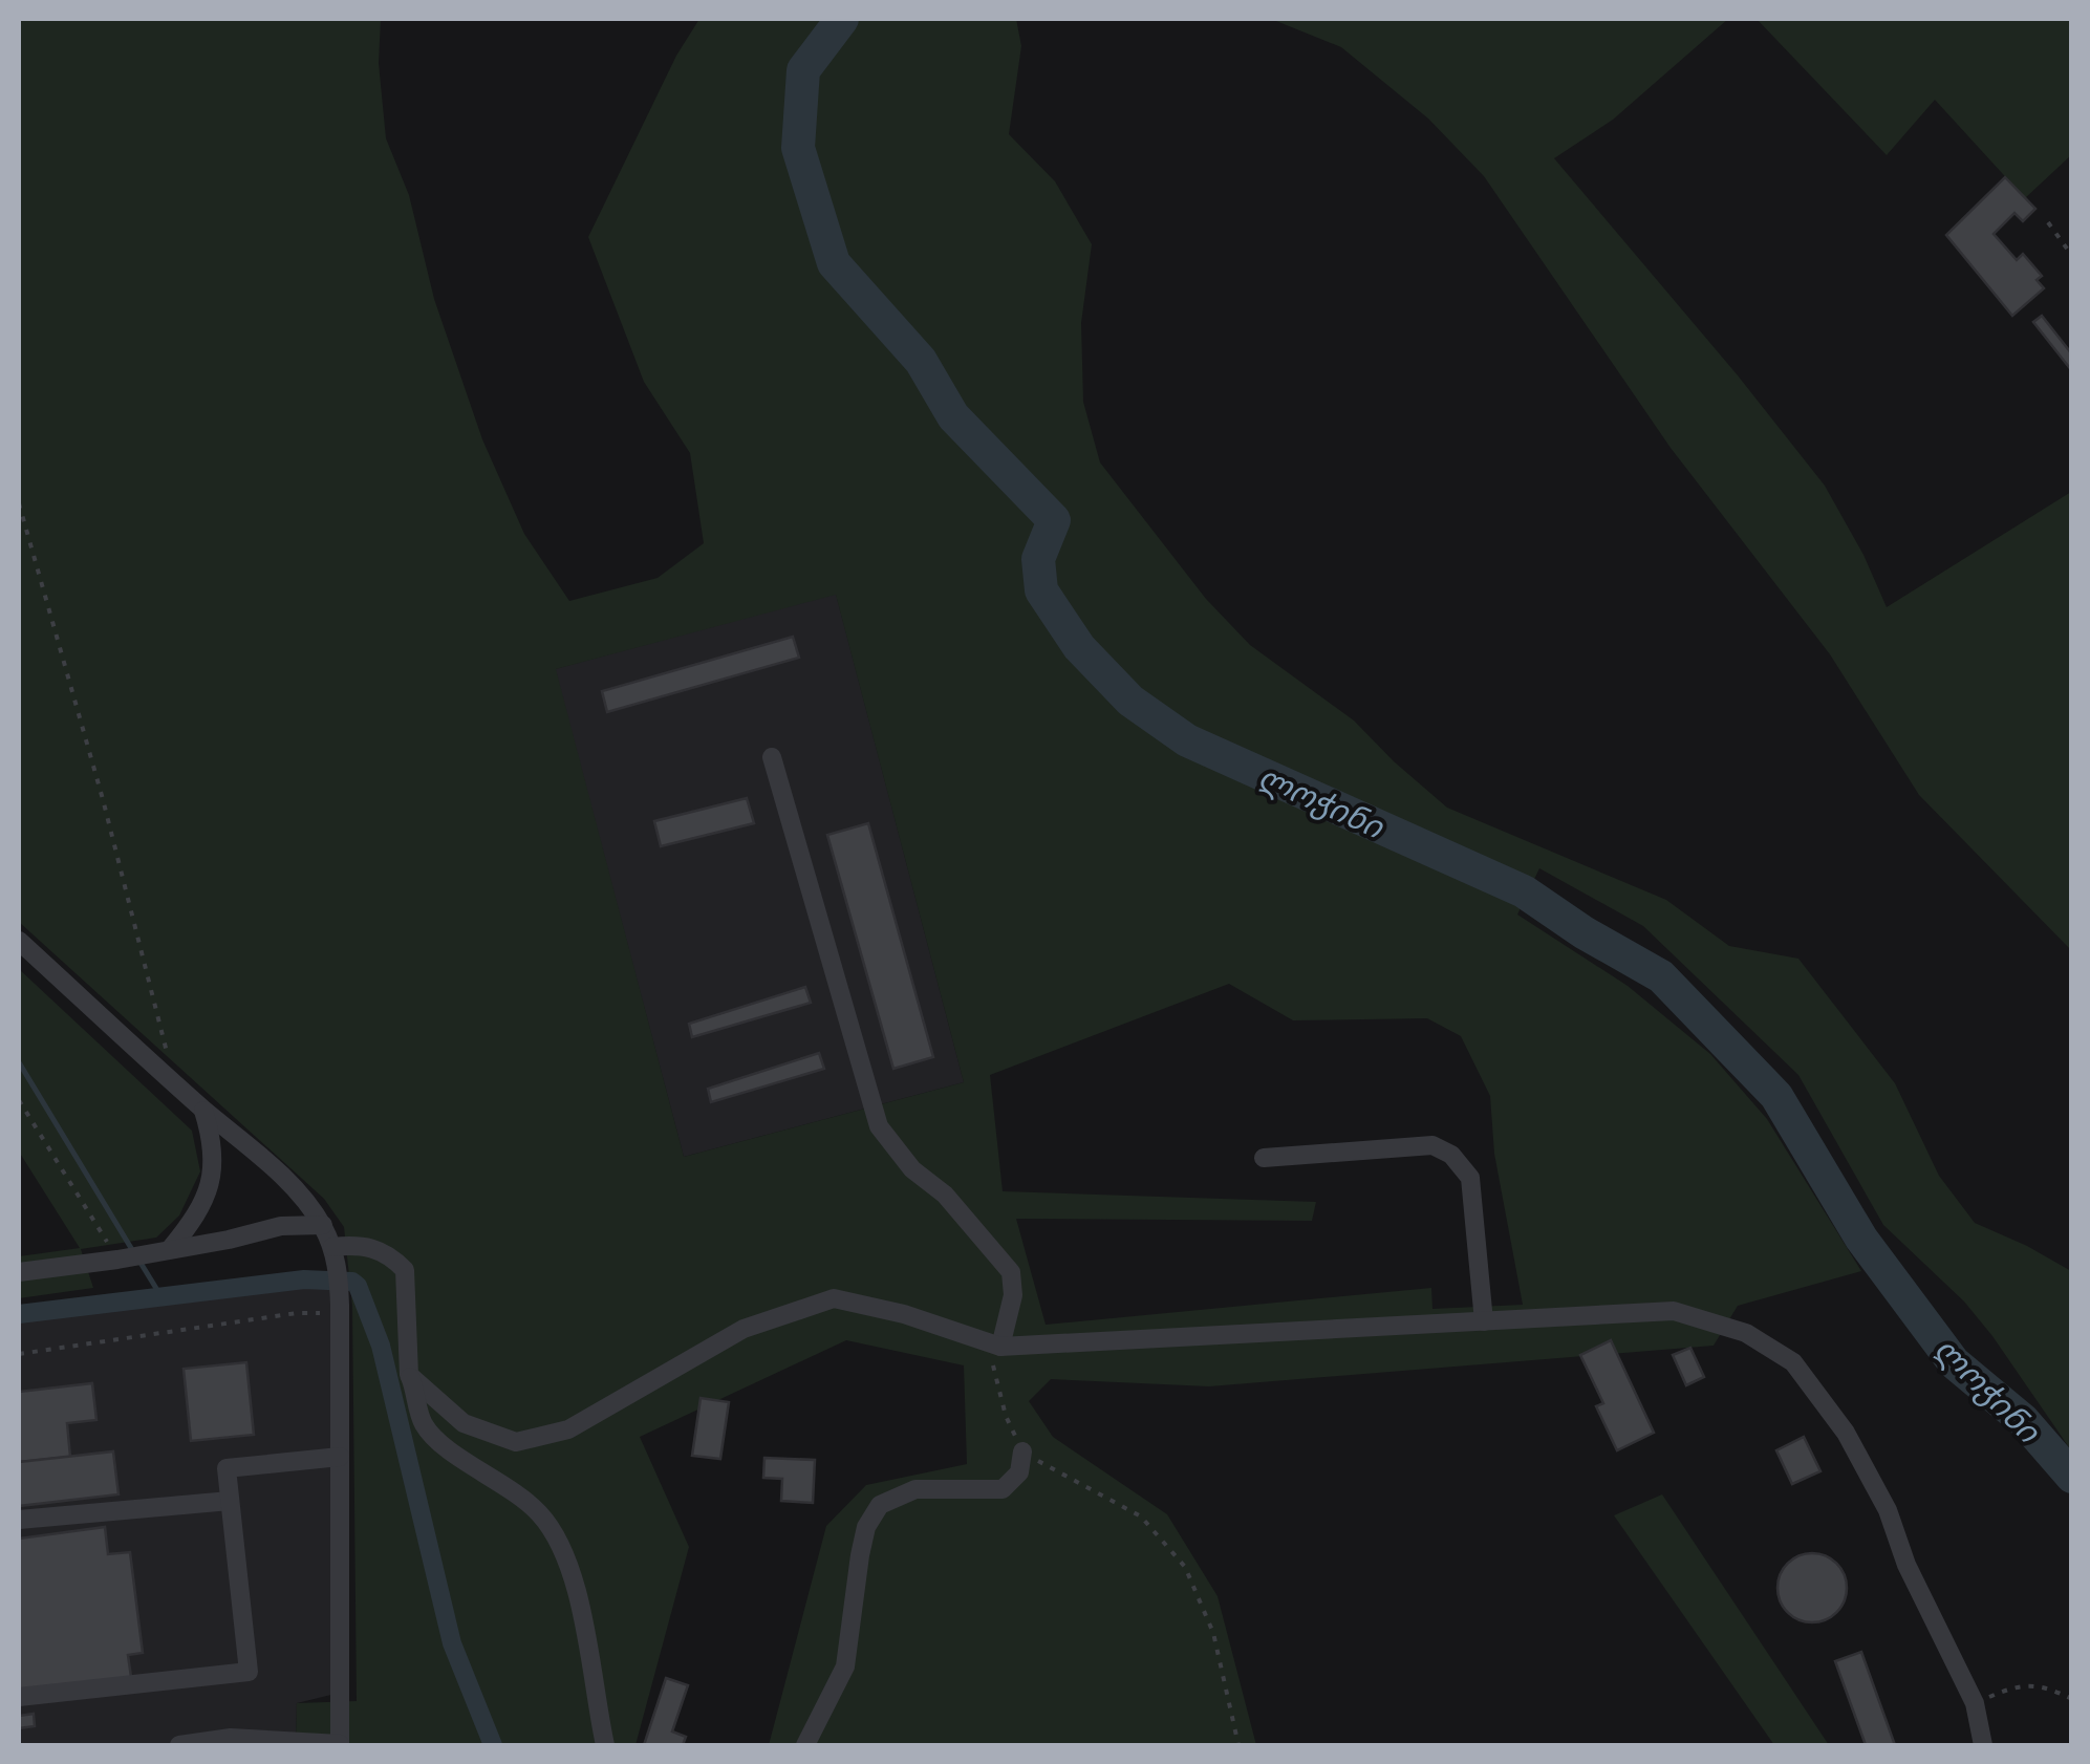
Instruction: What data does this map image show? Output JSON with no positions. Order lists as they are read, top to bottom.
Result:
{
  "water": ["ლოჭინი"]
}
